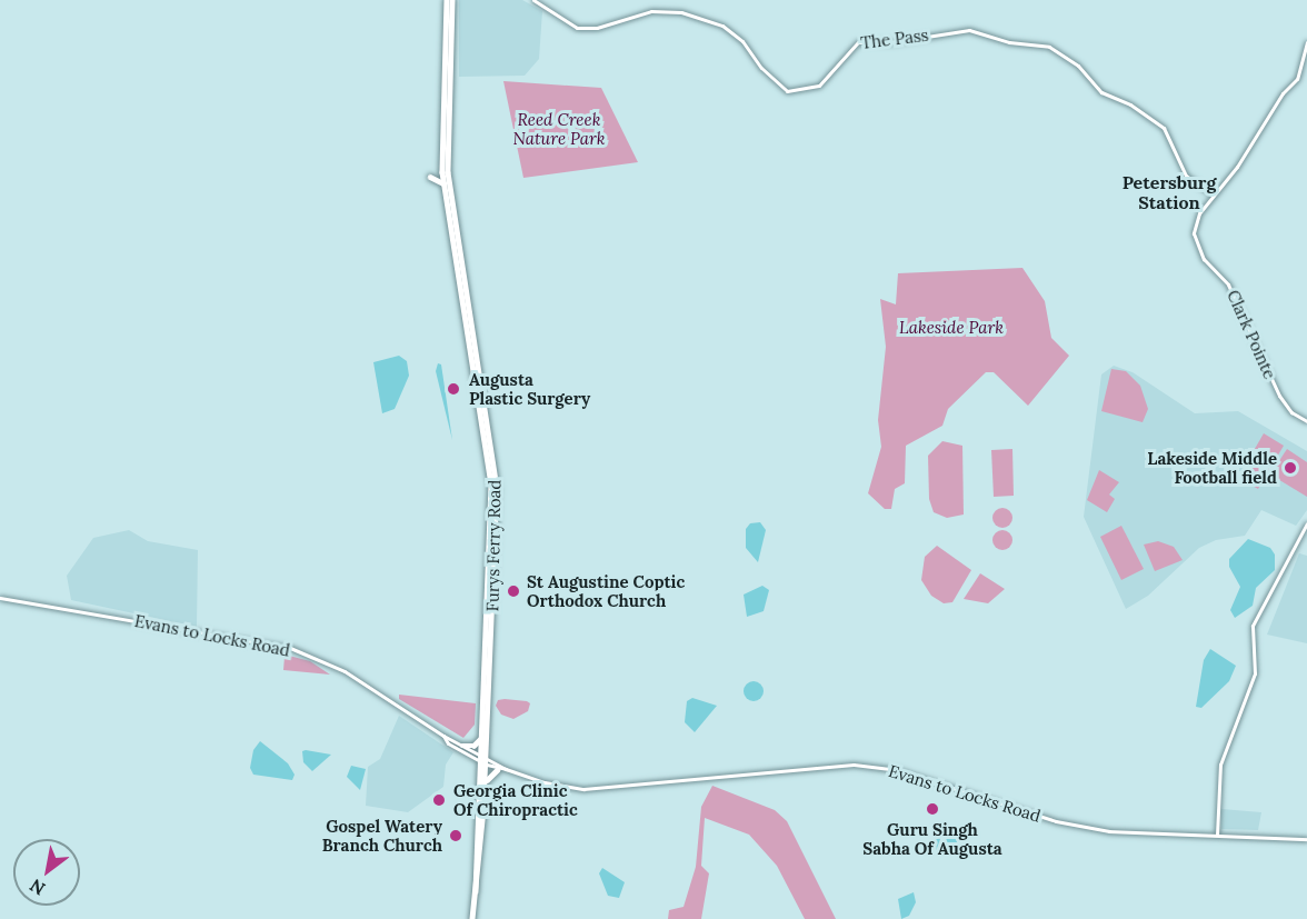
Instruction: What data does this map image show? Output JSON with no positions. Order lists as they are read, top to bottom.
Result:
{
  "streets": {
    "main road": ["Furys Ferry Road"],
    "street": ["The Pass", "Clark Pointe", "Evans to Locks Road"]
  },
  "crossings": [
    ["The Pass", "Clark Pointe"],
    ["Furys Ferry Road", "Evans to Locks Road"]
  ],
  "districts": ["Petersburg Station"],
  "parks": ["Reed Creek Nature Park", "Lakeside Park"],
  "places": [
    "Augusta Plastic Surgery",
    "Lakeside Middle Football field",
    "St Augustine Coptic Orthodox Church",
    "Georgia Clinic Of Chiropractic",
    "Guru Singh Sabha Of Augusta",
    "Gospel Watery Branch Church"
  ],
  "north": "bottom left"
}
